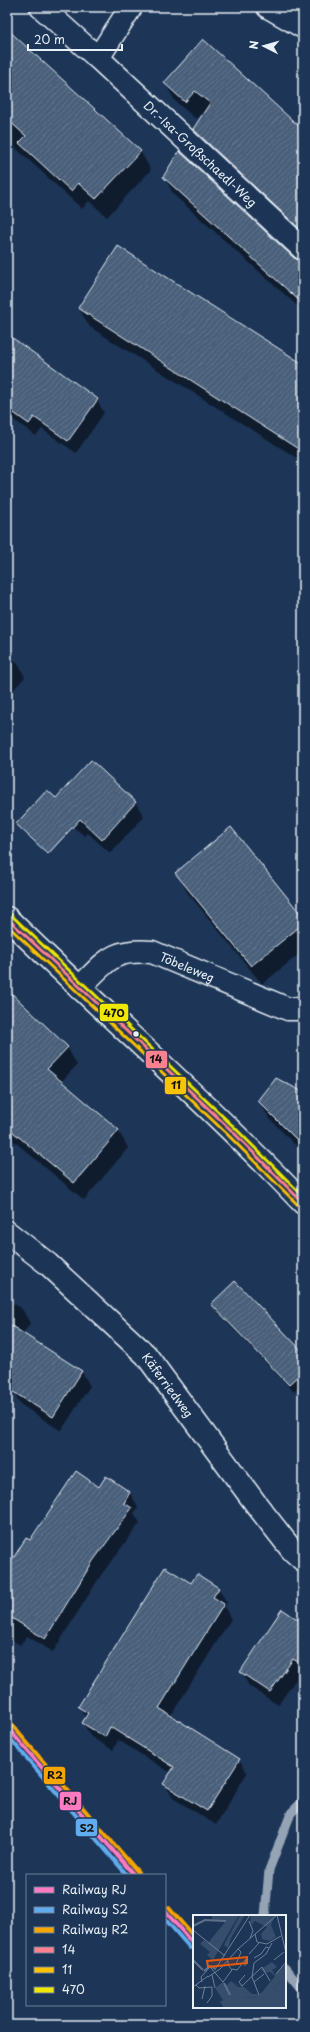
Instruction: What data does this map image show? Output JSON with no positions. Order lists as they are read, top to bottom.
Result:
{
  "streets": {
    "street": ["Dr.-Isa-Großschaedl-Weg", "Töbeleweg", "Käferriedweg"]
  },
  "lines": [
    "transit line 470",
    "transit line 14",
    "transit line 11",
    "rail line R2",
    "rail line RJ",
    "rail line S2"
  ],
  "legend": [
    "Railway RJ",
    "Railway S2",
    "Railway R2",
    "14",
    "11",
    "470"
  ],
  "scale_bar": "20 m",
  "north": "left"
}
